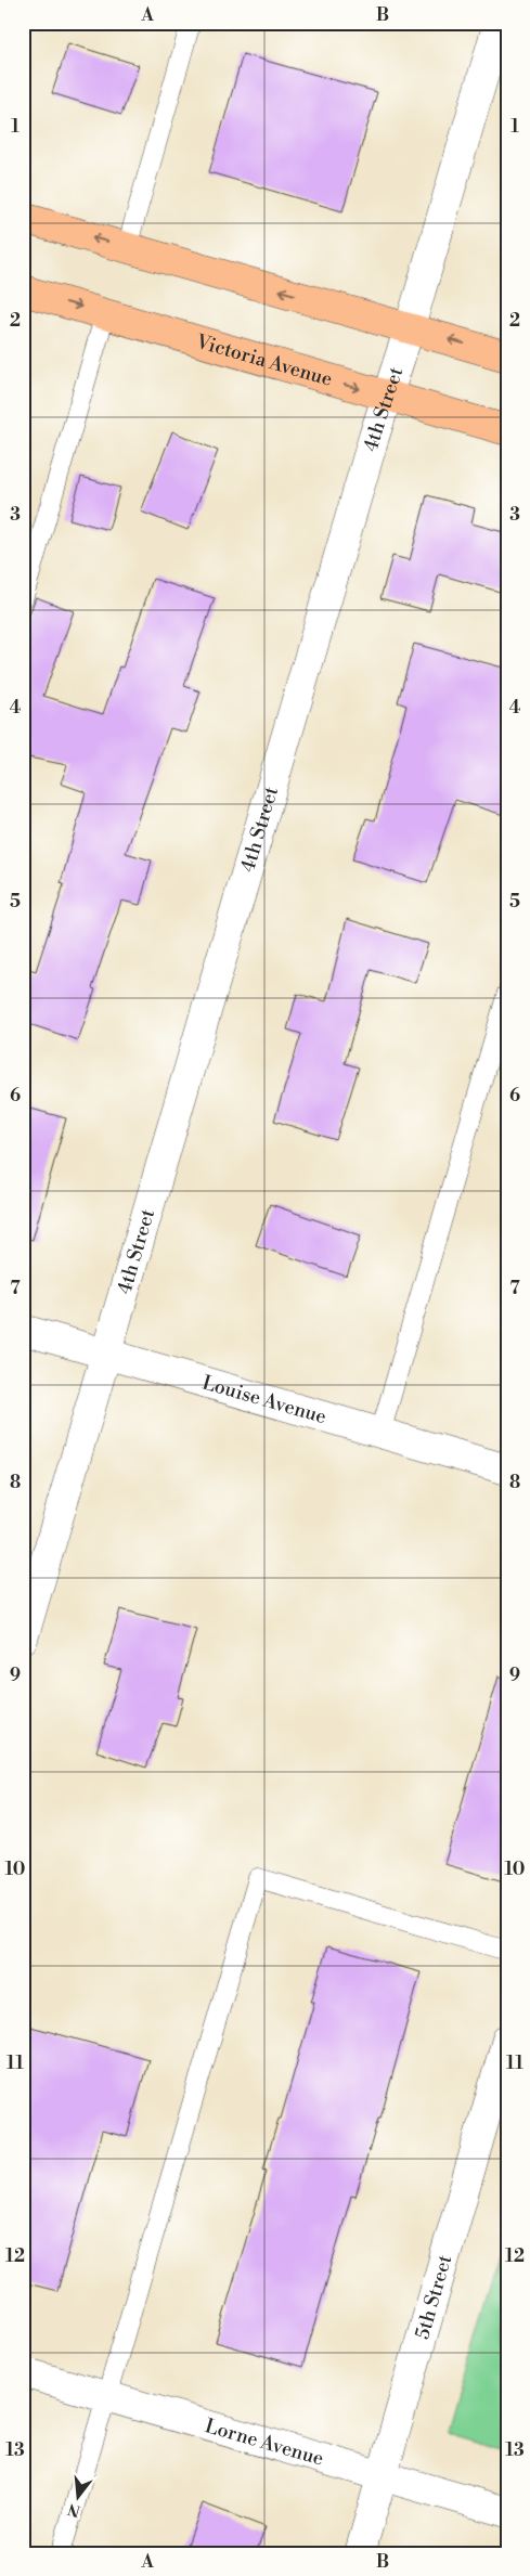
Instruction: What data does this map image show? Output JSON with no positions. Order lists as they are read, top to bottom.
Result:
{
  "streets": {
    "main road": ["Victoria Avenue"],
    "street": [
      "4th Street",
      "Louise Avenue",
      "5th Street",
      "Lorne Avenue"
    ]
  },
  "crossings": [
    ["Victoria Avenue", "4th Street"],
    ["4th Street", "Louise Avenue"],
    ["5th Street", "Lorne Avenue"]
  ],
  "north": "bottom",
  "grid": {
    "columns": ["A", "B"],
    "rows": [
      "1",
      "2",
      "3",
      "4",
      "5",
      "6",
      "7",
      "8",
      "9",
      "10",
      "11",
      "12",
      "13"
    ]
  }
}
